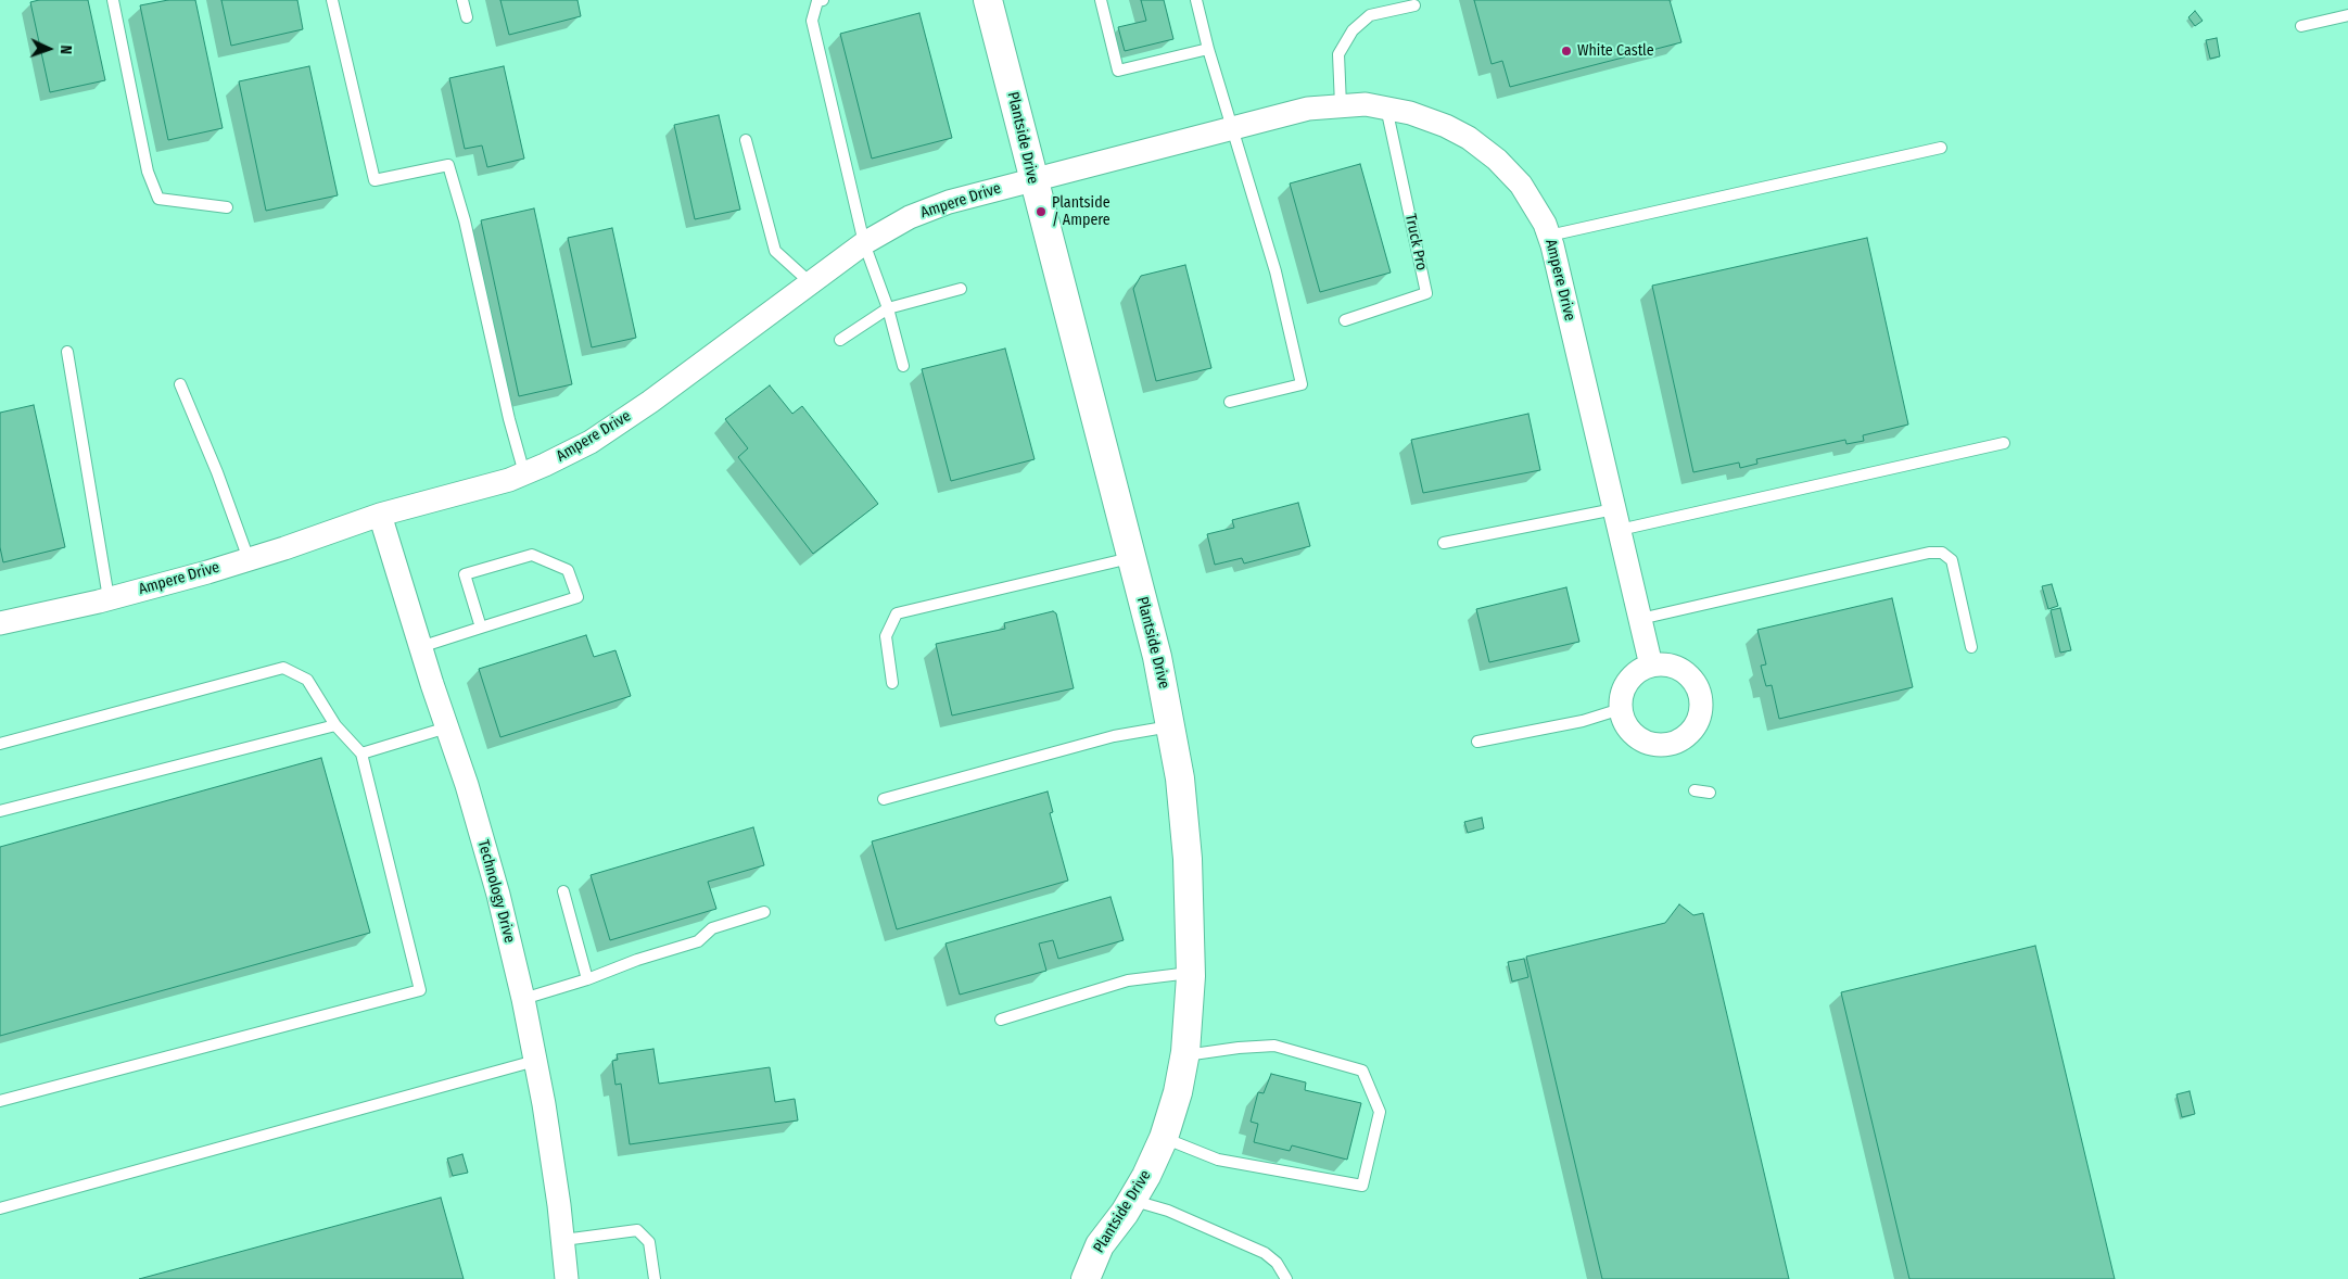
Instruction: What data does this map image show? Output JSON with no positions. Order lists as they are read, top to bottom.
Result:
{
  "streets": {
    "street": ["Plantside Drive", "Ampere Drive", "Technology Drive"],
    "lane": ["Truck Pro"]
  },
  "crossings": [
    ["Plantside Drive", "Ampere Drive"],
    ["Ampere Drive", "Truck Pro"],
    ["Ampere Drive", "Technology Drive"]
  ],
  "places": ["White Castle", "Plantside / Ampere"],
  "north": "right"
}
